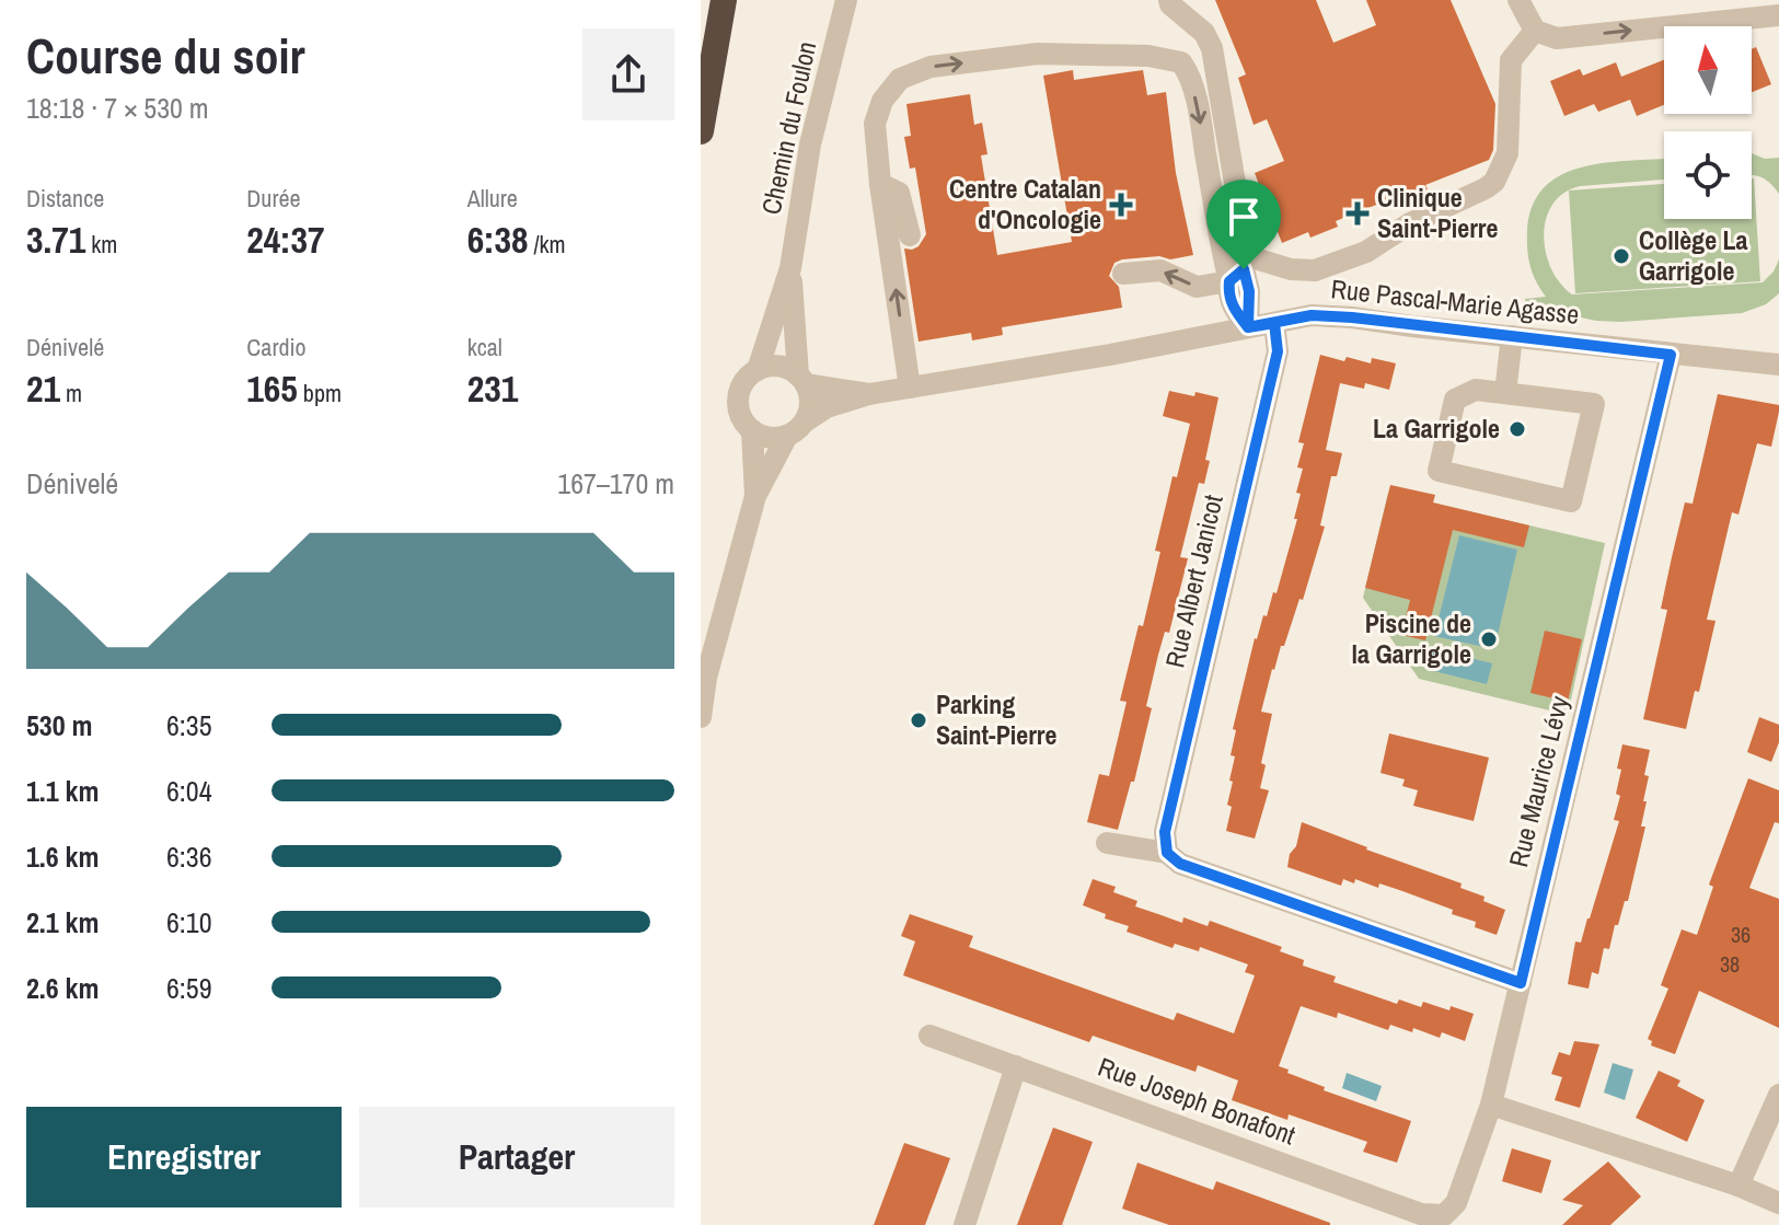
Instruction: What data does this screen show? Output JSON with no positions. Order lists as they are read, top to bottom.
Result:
{
  "streets": {
    "street": [
      "Chemin du Foulon",
      "Rue Pascal-Marie Agasse",
      "Rue Albert Janicot",
      "Rue Maurice Lévy",
      "Rue Joseph Bonafont"
    ]
  },
  "crossings": [
    ["Chemin du Foulon", "Rue Pascal-Marie Agasse"],
    ["Rue Pascal-Marie Agasse", "Rue Albert Janicot"],
    ["Rue Pascal-Marie Agasse", "Rue Maurice Lévy"],
    ["Rue Maurice Lévy", "Rue Joseph Bonafont"]
  ],
  "places": {
    "health": ["Centre Catalan d'Oncologie", "Clinique Saint-Pierre"],
    "other": [
      "Collège La Garrigole",
      "La Garrigole",
      "Piscine de la Garrigole",
      "Parking Saint-Pierre"
    ]
  },
  "house_numbers": ["36", "38"],
  "north": "top",
  "page": {
    "heading": ["Course du soir", "18:18 · 7 × 530 m"],
    "stats": [
      ["Distance", "3.71 km"],
      ["Durée", "24:37"],
      ["Allure", "6:38 /km"],
      ["Dénivelé", "21 m"],
      ["Cardio", "165 bpm"],
      ["kcal", "231"]
    ],
    "chart": ["Dénivelé", "167–170 m"],
    "list": [
      {
        "name": "530 m",
        "note": "6:35"
      },
      {
        "name": "1.1 km",
        "note": "6:04"
      },
      {
        "name": "1.6 km",
        "note": "6:36"
      },
      {
        "name": "2.1 km",
        "note": "6:10"
      },
      {
        "name": "2.6 km",
        "note": "6:59"
      }
    ],
    "buttons": ["Enregistrer", "Partager"]
  }
}
